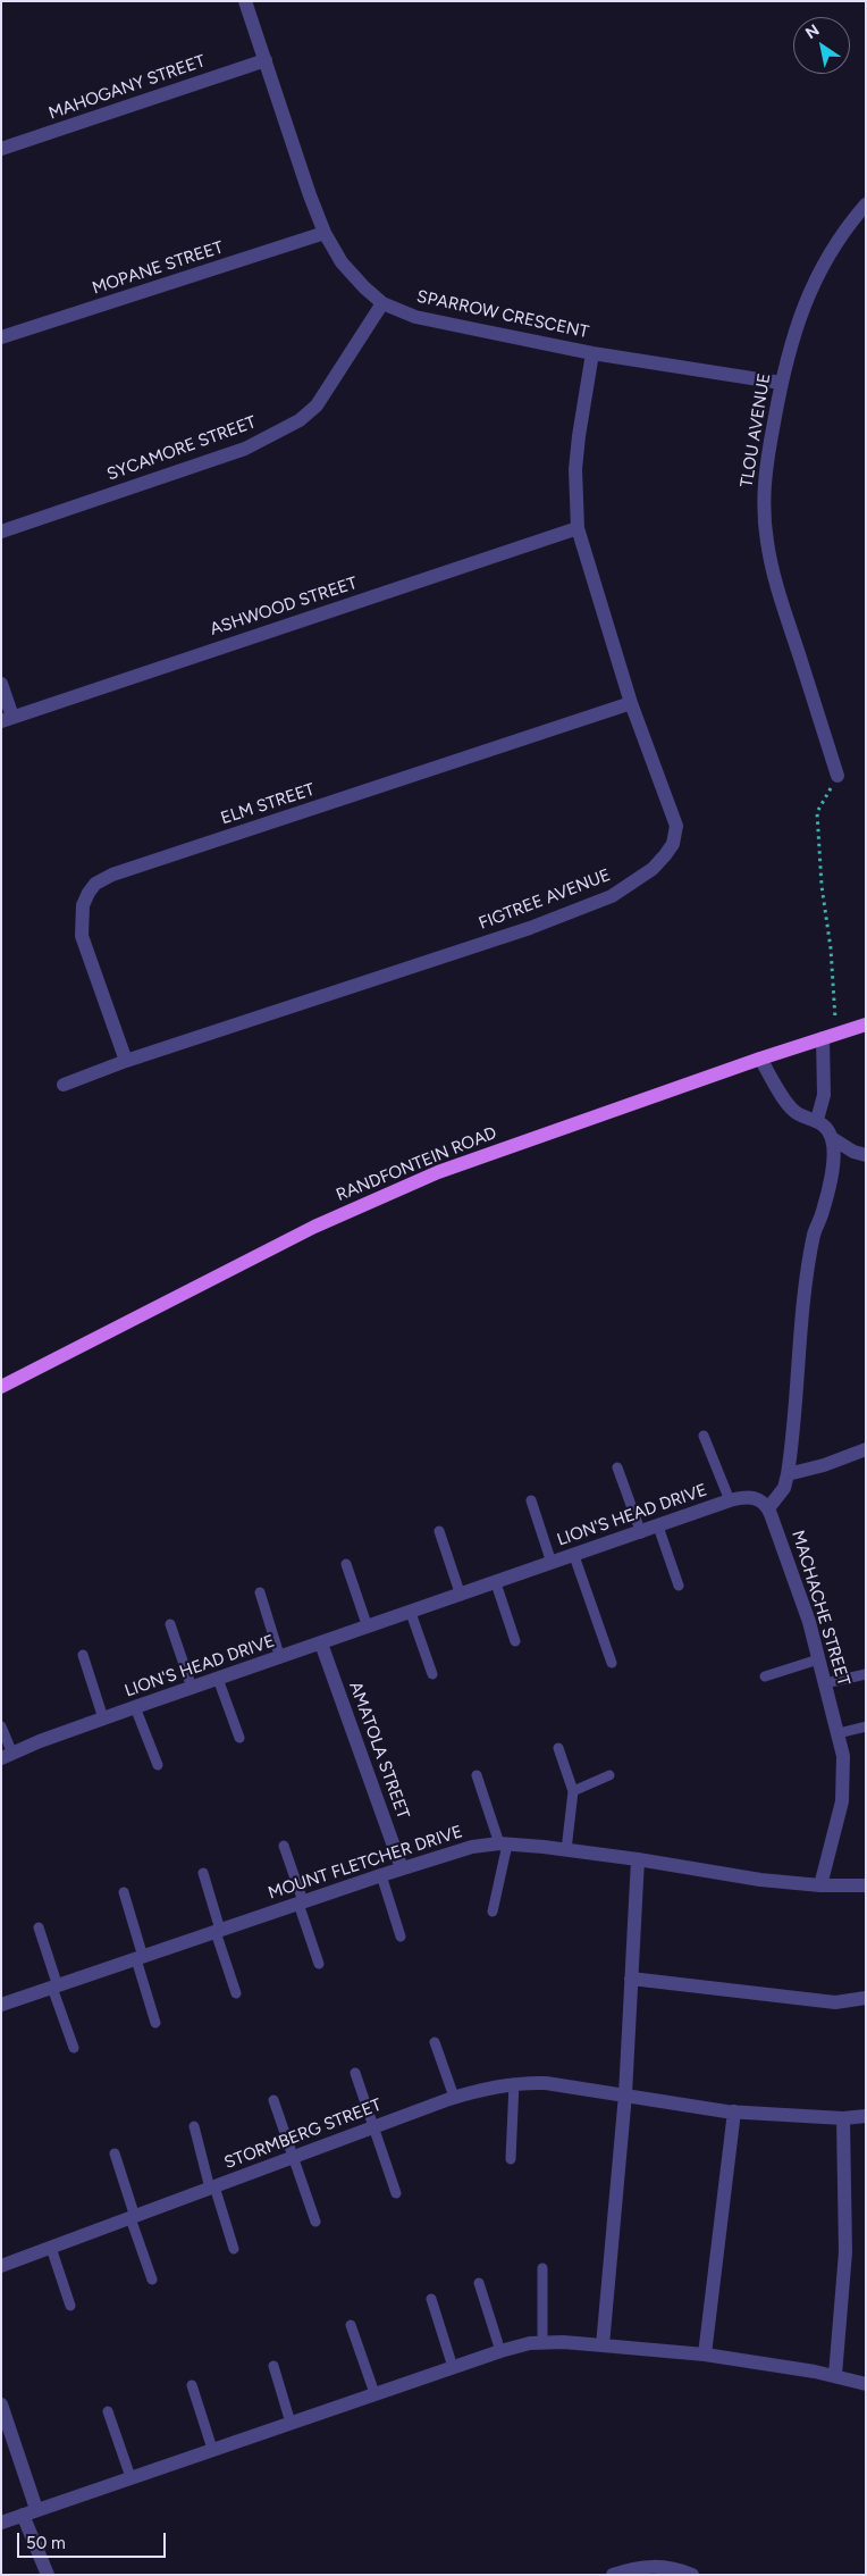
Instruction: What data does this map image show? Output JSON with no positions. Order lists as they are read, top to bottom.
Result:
{
  "streets": {
    "main road": ["RANDFONTEIN ROAD"],
    "street": [
      "MAHOGANY STREET",
      "MOPANE STREET",
      "SPARROW CRESCENT",
      "TLOU AVENUE",
      "SYCAMORE STREET",
      "ASHWOOD STREET",
      "ELM STREET",
      "FIGTREE AVENUE",
      "LION'S HEAD DRIVE",
      "MACHACHE STREET",
      "AMATOLA STREET",
      "MOUNT FLETCHER DRIVE",
      "STORMBERG STREET"
    ]
  },
  "crossings": [
    ["MAHOGANY STREET", "SPARROW CRESCENT"],
    ["MOPANE STREET", "SPARROW CRESCENT"],
    ["SPARROW CRESCENT", "TLOU AVENUE"],
    ["SPARROW CRESCENT", "SYCAMORE STREET"],
    ["SPARROW CRESCENT", "FIGTREE AVENUE"],
    ["ASHWOOD STREET", "FIGTREE AVENUE"],
    ["ELM STREET", "FIGTREE AVENUE"],
    ["LION'S HEAD DRIVE", "MACHACHE STREET"],
    ["LION'S HEAD DRIVE", "AMATOLA STREET"],
    ["MACHACHE STREET", "MOUNT FLETCHER DRIVE"],
    ["AMATOLA STREET", "MOUNT FLETCHER DRIVE"]
  ],
  "scale_bar": "50 m",
  "north": "top left"
}
